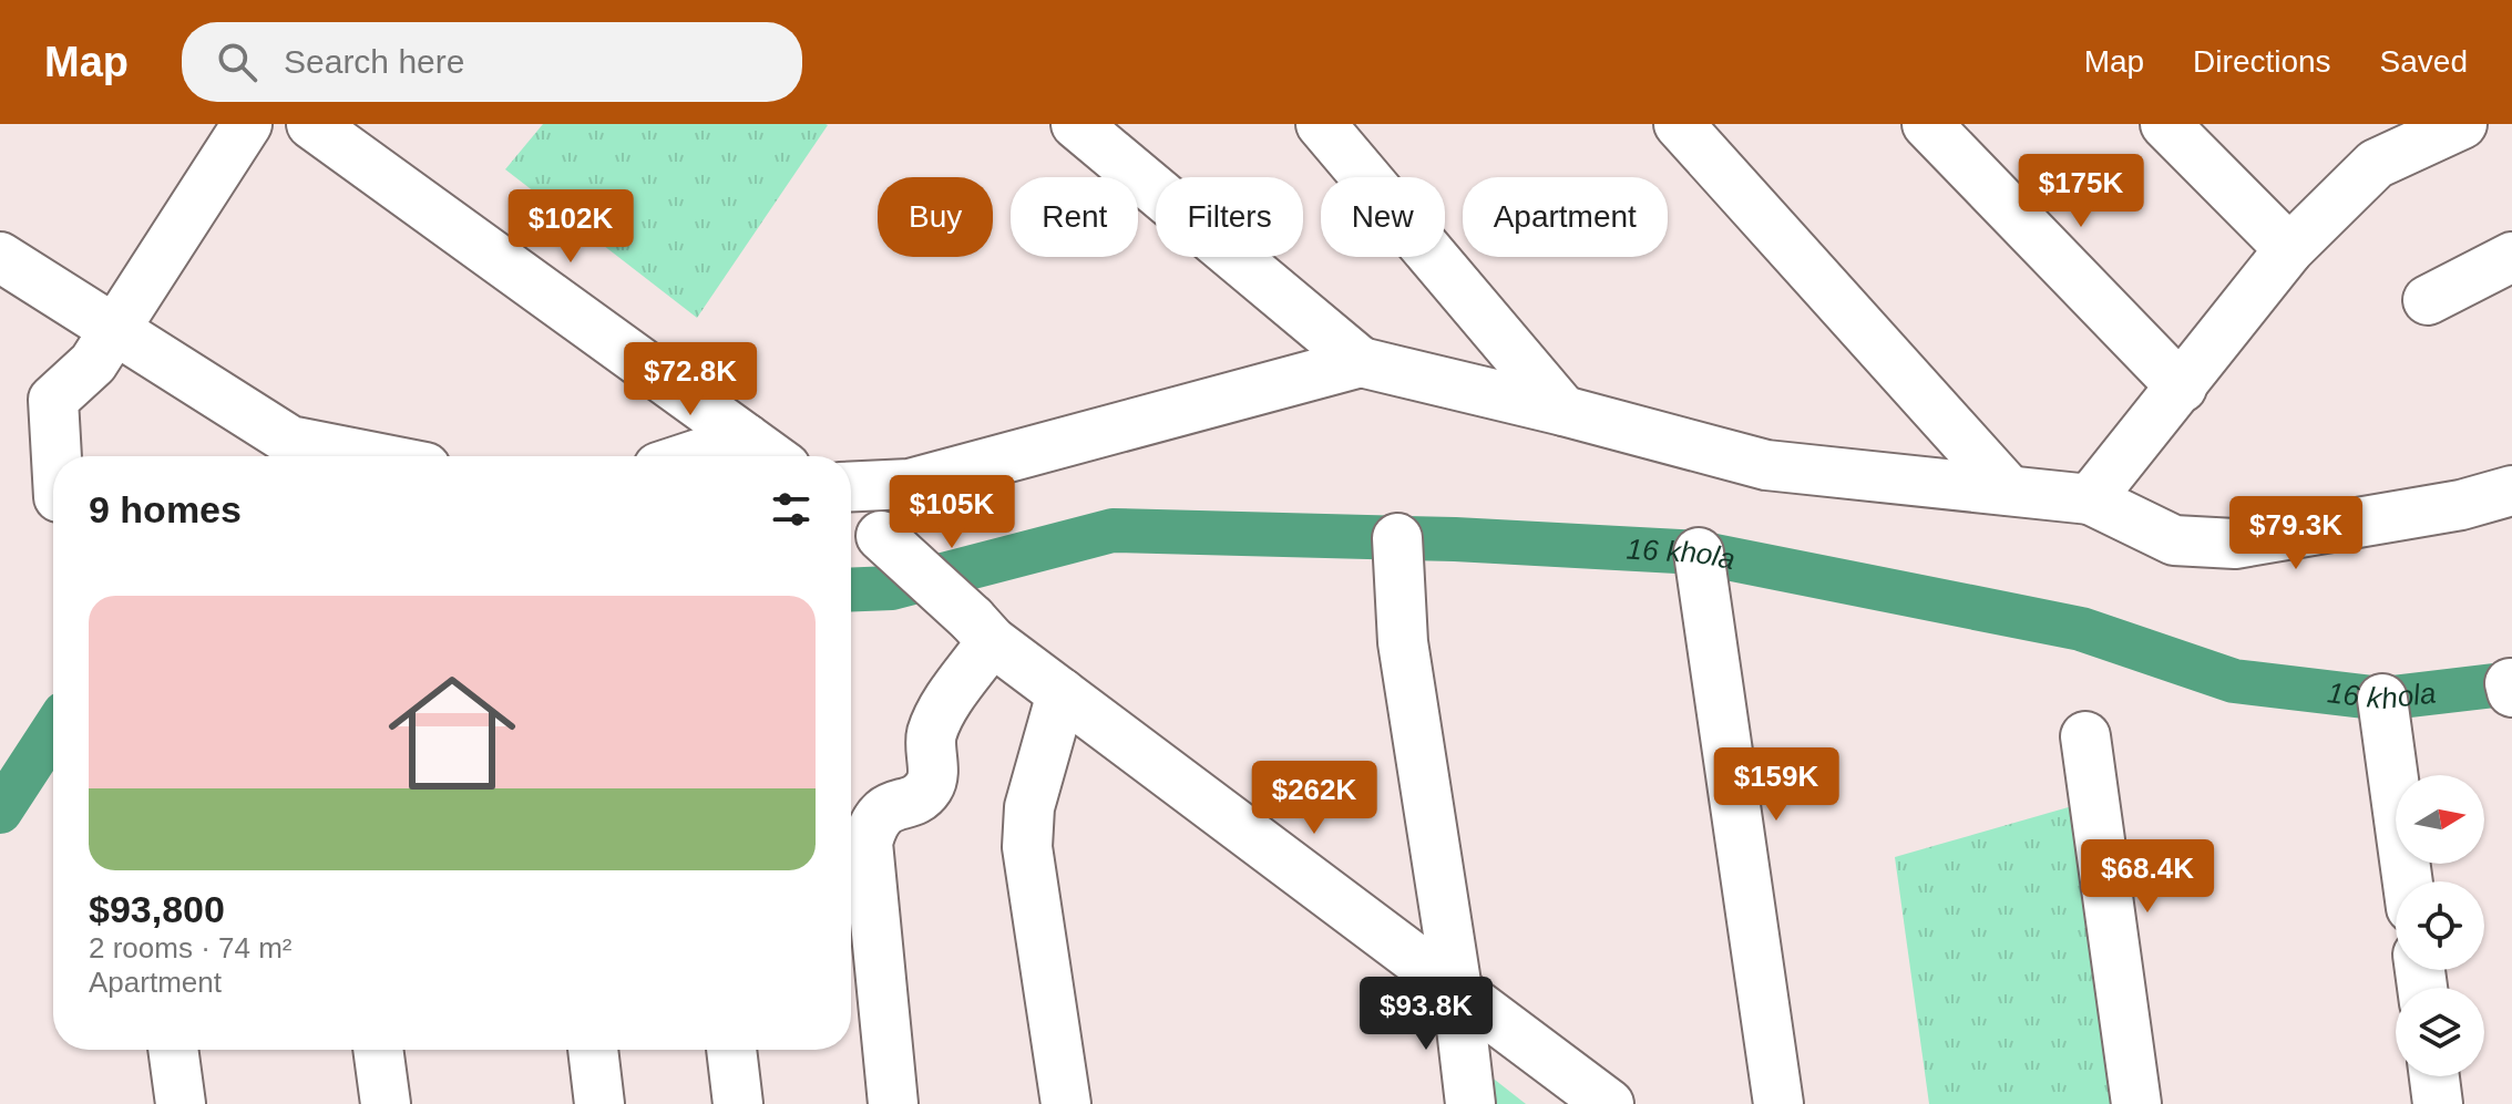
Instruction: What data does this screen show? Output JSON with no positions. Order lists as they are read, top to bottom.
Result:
{
  "water": ["16 khola"],
  "north": "right",
  "page": {
    "header": "Map",
    "search": "Search here",
    "nav": ["Map", "Directions", "Saved"],
    "price": [
      "$175K",
      "$102K",
      "$72.8K",
      "$105K",
      "$79.3K",
      "$159K",
      "$262K",
      "$68.4K",
      "$93.8K"
    ],
    "chip": [
      "Buy",
      "Rent",
      "Filters",
      "New",
      "Apartment"
    ],
    "heading": "9 homes",
    "list": [
      {
        "name": "$93,800",
        "note": "2 rooms · 74 m² · Apartment"
      }
    ]
  }
}
